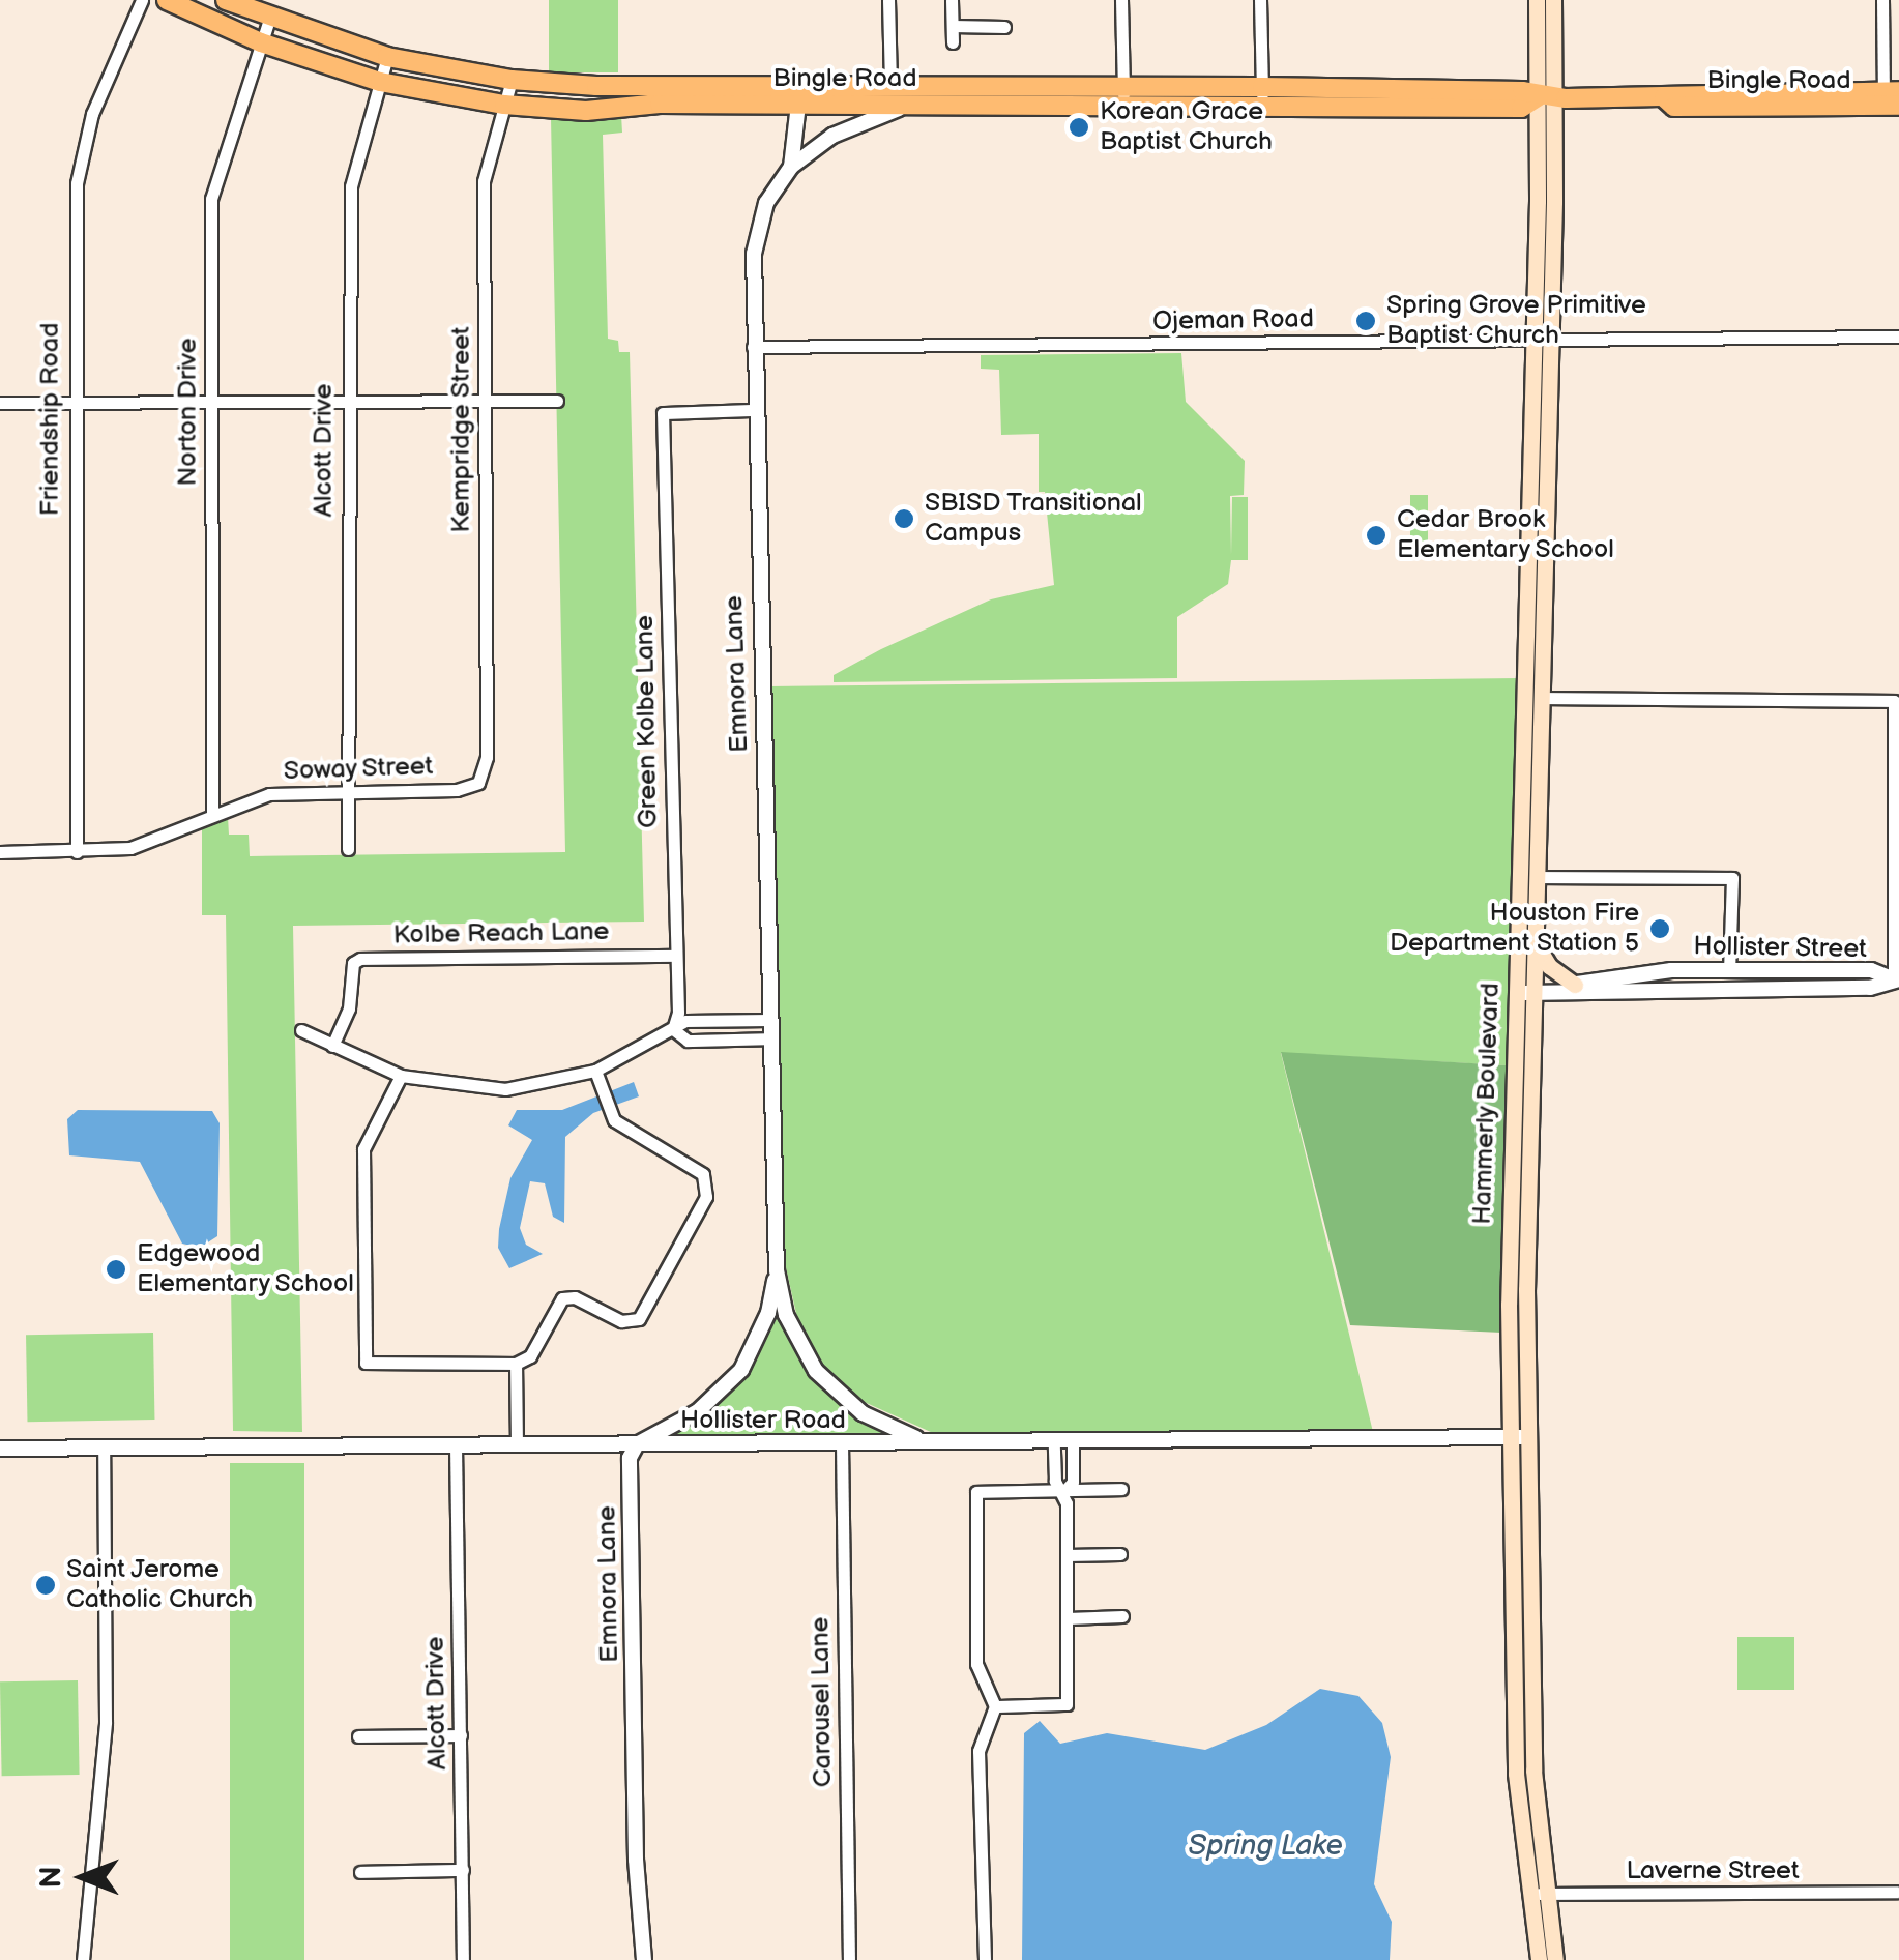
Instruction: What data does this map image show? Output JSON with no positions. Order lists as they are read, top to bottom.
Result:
{
  "streets": {
    "main road": ["Bingle Road", "Hammerly Boulevard"],
    "street": [
      "Ojeman Road",
      "Norton Drive",
      "Friendship Road",
      "Kempridge Street",
      "Alcott Drive",
      "Emnora Lane",
      "Green Kolbe Lane",
      "Soway Street",
      "Kolbe Reach Lane",
      "Hollister Street",
      "Hollister Road",
      "Carousel Lane",
      "Laverne Street"
    ]
  },
  "crossings": [
    ["Bingle Road", "Norton Drive"],
    ["Bingle Road", "Kempridge Street"],
    ["Bingle Road", "Alcott Drive"],
    ["Bingle Road", "Emnora Lane"],
    ["Bingle Road", "Hammerly Boulevard"],
    ["Ojeman Road", "Emnora Lane"],
    ["Ojeman Road", "Hammerly Boulevard"],
    ["Norton Drive", "Soway Street"],
    ["Friendship Road", "Soway Street"],
    ["Kempridge Street", "Soway Street"],
    ["Alcott Drive", "Soway Street"],
    ["Alcott Drive", "Hollister Road"],
    ["Emnora Lane", "Green Kolbe Lane"],
    ["Emnora Lane", "Hollister Road"],
    ["Green Kolbe Lane", "Kolbe Reach Lane"],
    ["Hollister Street", "Hammerly Boulevard"],
    ["Hammerly Boulevard", "Hollister Road"],
    ["Hammerly Boulevard", "Laverne Street"],
    ["Hollister Road", "Carousel Lane"]
  ],
  "water": ["Spring Lake"],
  "places": [
    "Korean Grace Baptist Church",
    "Spring Grove Primitive Baptist Church",
    "SBISD Transitional Campus",
    "Cedar Brook Elementary School",
    "Houston Fire Department Station 5",
    "Edgewood Elementary School",
    "Saint Jerome Catholic Church"
  ],
  "north": "left"
}
